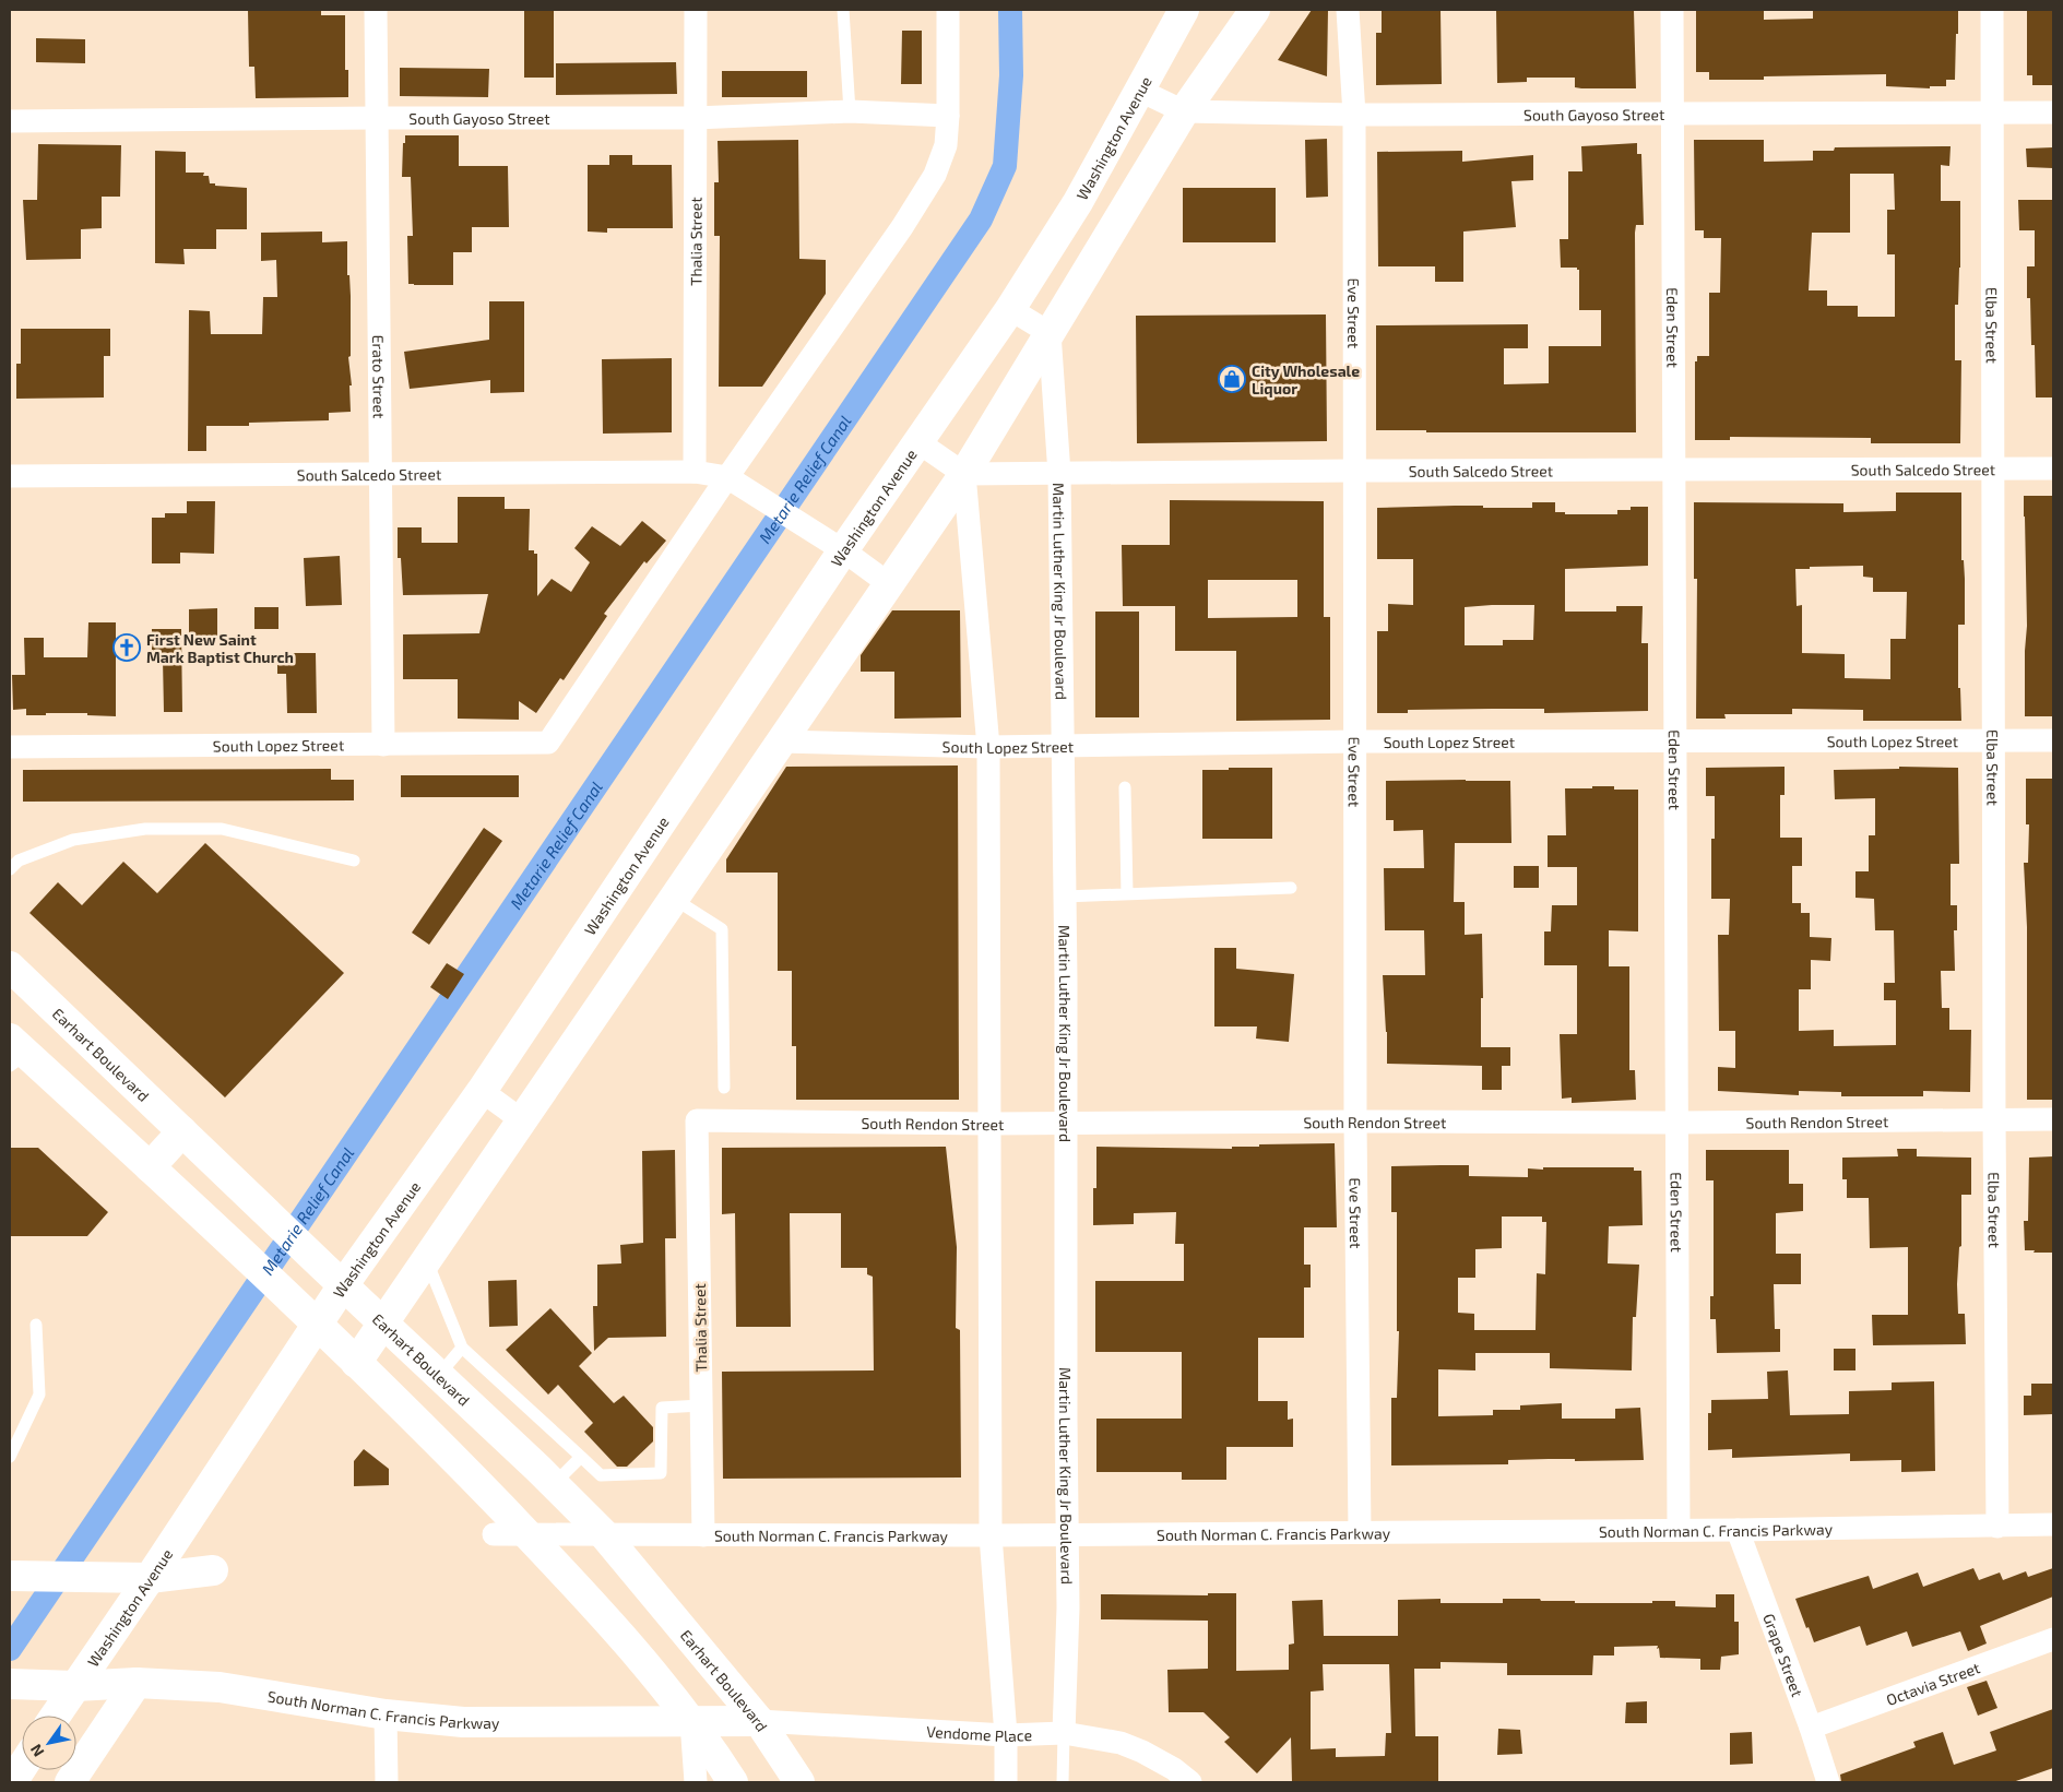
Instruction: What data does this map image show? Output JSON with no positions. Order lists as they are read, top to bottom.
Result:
{
  "streets": {
    "street": [
      "South Gayoso Street",
      "Washington Avenue",
      "Thalia Street",
      "Eve Street",
      "Elba Street",
      "Eden Street",
      "Erato Street",
      "South Salcedo Street",
      "Martin Luther King Jr Boulevard",
      "South Lopez Street",
      "Earhart Boulevard",
      "South Rendon Street",
      "South Norman C. Francis Parkway",
      "Grape Street",
      "Octavia Street",
      "Vendome Place"
    ]
  },
  "crossings": [
    ["South Gayoso Street", "Washington Avenue"],
    ["South Gayoso Street", "Thalia Street"],
    ["South Gayoso Street", "Eve Street"],
    ["South Gayoso Street", "Elba Street"],
    ["South Gayoso Street", "Eden Street"],
    ["South Gayoso Street", "Erato Street"],
    ["Washington Avenue", "Earhart Boulevard"],
    ["Washington Avenue", "South Norman C. Francis Parkway"],
    ["Thalia Street", "South Salcedo Street"],
    ["Thalia Street", "South Rendon Street"],
    ["Thalia Street", "South Norman C. Francis Parkway"],
    ["Eve Street", "South Salcedo Street"],
    ["Eve Street", "South Lopez Street"],
    ["Eve Street", "South Rendon Street"],
    ["Eve Street", "South Norman C. Francis Parkway"],
    ["Elba Street", "South Salcedo Street"],
    ["Elba Street", "South Lopez Street"],
    ["Elba Street", "South Rendon Street"],
    ["Elba Street", "South Norman C. Francis Parkway"],
    ["Eden Street", "South Salcedo Street"],
    ["Eden Street", "South Lopez Street"],
    ["Eden Street", "South Rendon Street"],
    ["Eden Street", "South Norman C. Francis Parkway"],
    ["Erato Street", "South Salcedo Street"],
    ["Erato Street", "South Lopez Street"],
    ["South Salcedo Street", "Martin Luther King Jr Boulevard"],
    ["South Salcedo Street", "South Lopez Street"],
    ["Martin Luther King Jr Boulevard", "South Lopez Street"],
    ["Martin Luther King Jr Boulevard", "South Rendon Street"],
    ["Martin Luther King Jr Boulevard", "South Norman C. Francis Parkway"],
    ["Martin Luther King Jr Boulevard", "Vendome Place"],
    ["Earhart Boulevard", "South Norman C. Francis Parkway"],
    ["Earhart Boulevard", "Vendome Place"],
    ["South Norman C. Francis Parkway", "Grape Street"],
    ["South Norman C. Francis Parkway", "Vendome Place"],
    ["Grape Street", "Octavia Street"]
  ],
  "water": ["Metarie Relief Canal"],
  "places": {
    "shop": ["City Wholesale Liquor"],
    "church": ["First New Saint Mark Baptist Church"]
  },
  "north": "bottom left"
}
